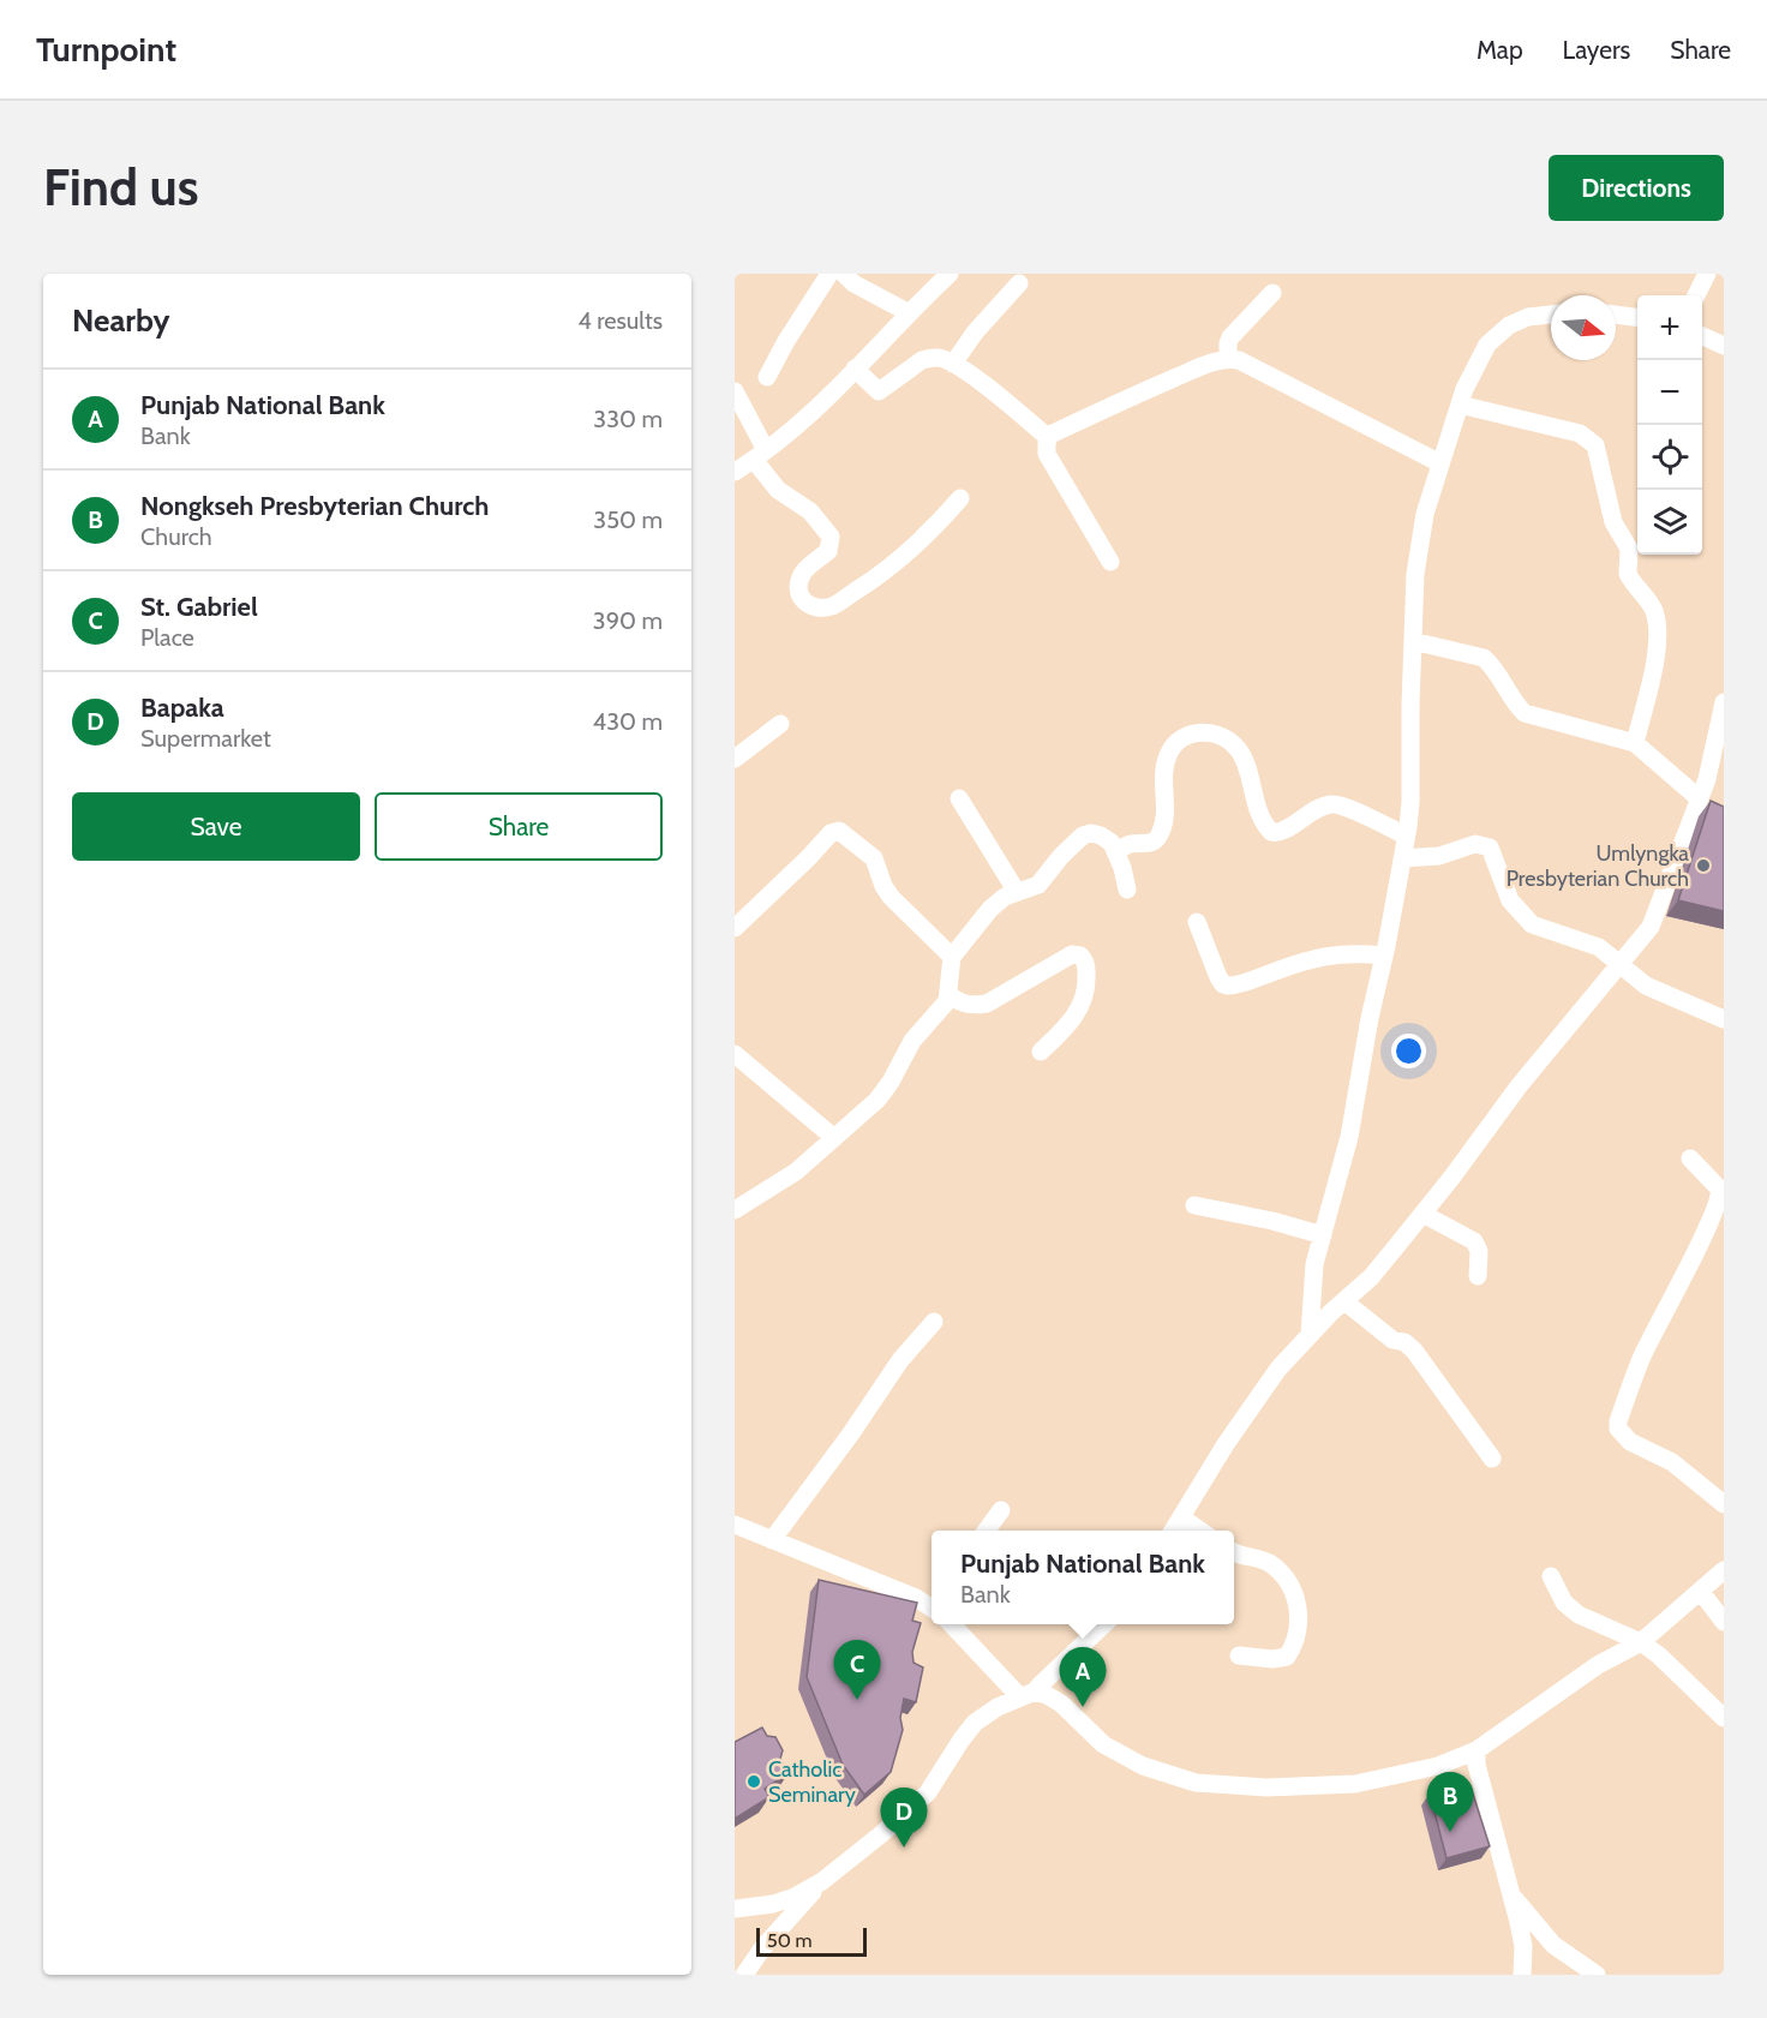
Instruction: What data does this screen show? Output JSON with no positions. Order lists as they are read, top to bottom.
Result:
{
  "places": ["Umlyngka Presbyterian Church", "Catholic Seminary"],
  "scale_bar": "50 m",
  "north": "right",
  "page": {
    "header": "Turnpoint",
    "nav": ["Map", "Layers", "Share"],
    "buttons": [
      "Directions",
      ["Save", "Share"]
    ],
    "title": "Find us",
    "heading": ["Nearby", "4 results"],
    "map_buttons": ["+", "−"],
    "list": [
      {
        "mark": "A",
        "name": "Punjab National Bank",
        "note": "Bank",
        "value": "330 m"
      },
      {
        "mark": "B",
        "name": "Nongkseh Presbyterian Church",
        "note": "Church",
        "value": "350 m"
      },
      {
        "mark": "C",
        "name": "St. Gabriel",
        "note": "Place",
        "value": "390 m"
      },
      {
        "mark": "D",
        "name": "Bapaka",
        "note": "Supermarket",
        "value": "430 m"
      }
    ],
    "popup": ["Punjab National Bank", "Bank"],
    "pins": [
      "C",
      "A",
      "B",
      "D"
    ],
    "scale": "50 m"
  }
}
